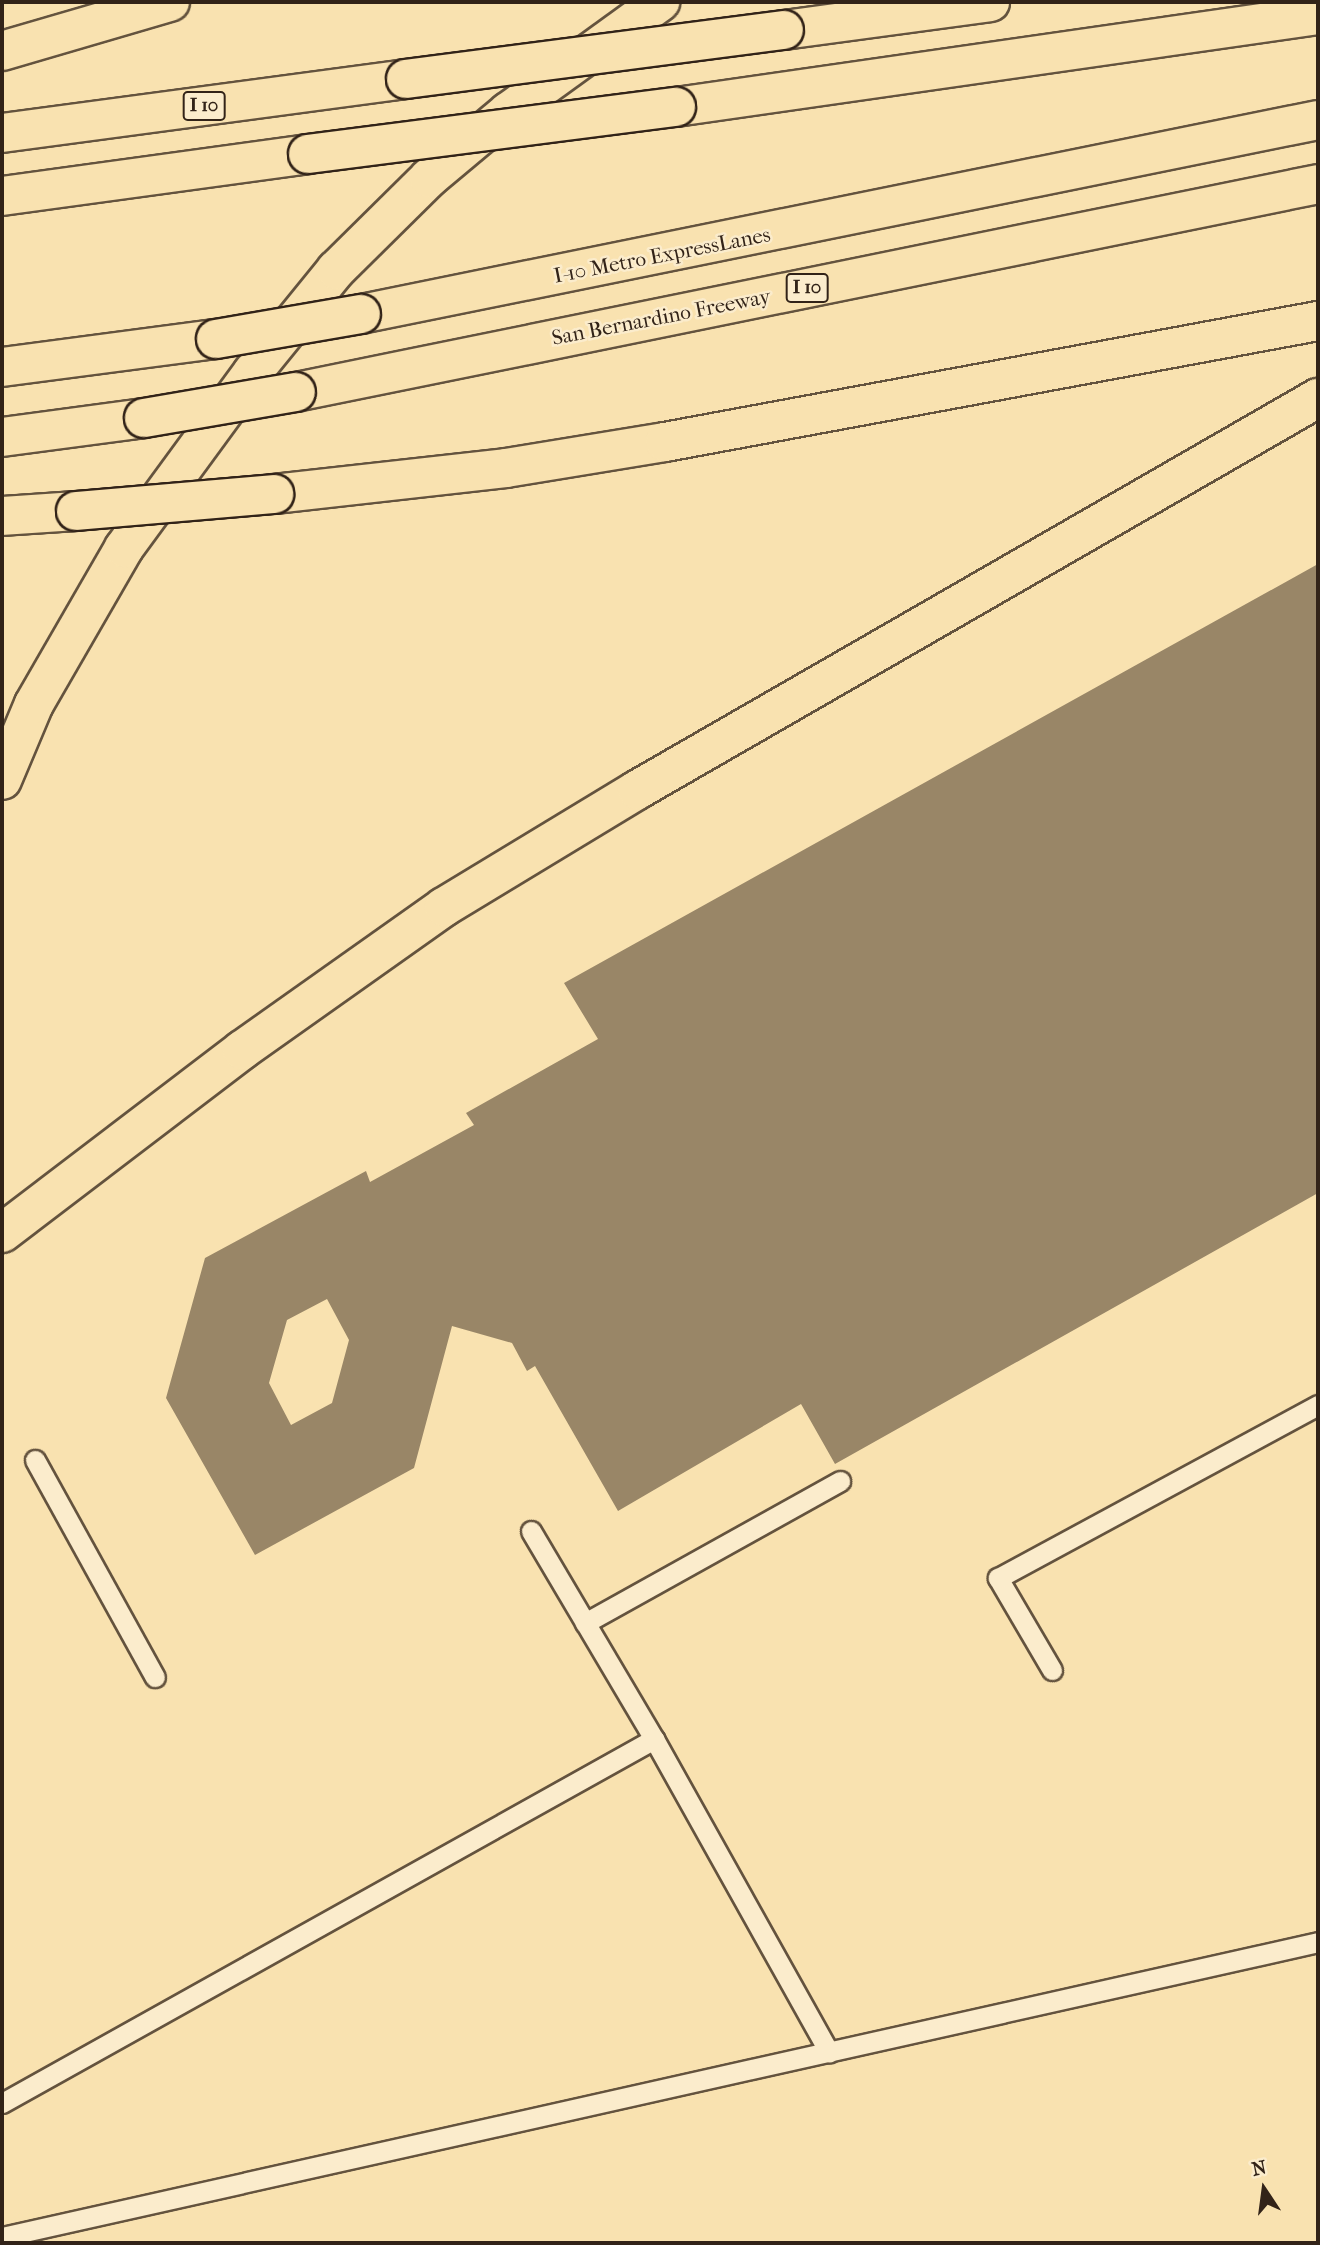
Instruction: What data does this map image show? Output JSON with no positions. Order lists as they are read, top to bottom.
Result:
{
  "streets": {
    "highway": ["I 10", "I-10 Metro ExpressLanes", "San Bernardino Freeway"]
  },
  "north": "top"
}
